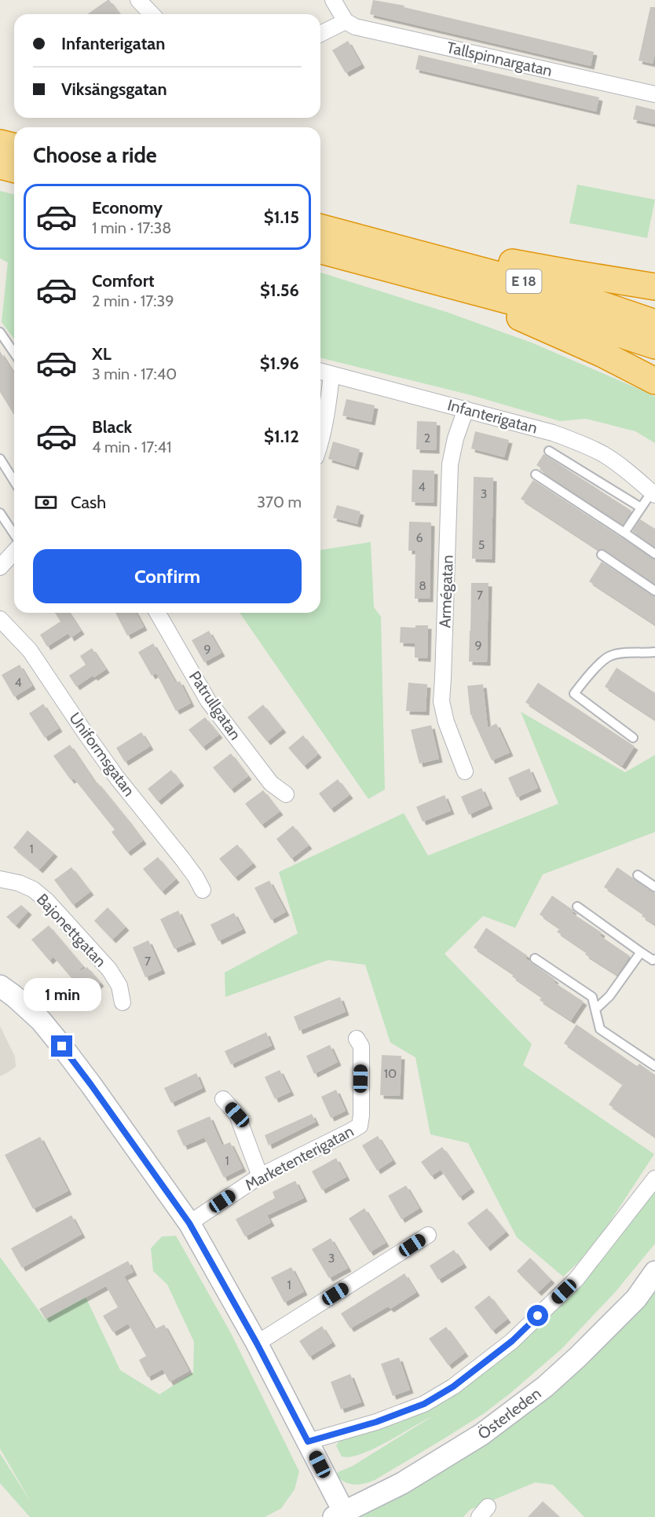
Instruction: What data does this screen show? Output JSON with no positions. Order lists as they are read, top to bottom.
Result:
{
  "streets": {
    "highway": ["E 18"],
    "street": [
      "Tallspinnargatan",
      "Infanterigatan",
      "Armégatan",
      "Patrullgatan",
      "Uniformsgatan",
      "Bajonettgatan",
      "Marketenterigatan",
      "Österleden"
    ]
  },
  "crossings": [
    ["Infanterigatan", "Armégatan"]
  ],
  "house_numbers": [
    "2",
    "4",
    "3",
    "6",
    "5",
    "8",
    "7",
    "9",
    "9",
    "4",
    "1",
    "7",
    "10",
    "1",
    "3",
    "1"
  ],
  "page": {
    "banner": ["Infanterigatan", "Viksängsgatan"],
    "heading": "Choose a ride",
    "list": [
      {
        "name": "Economy",
        "note": "1 min · 17:38",
        "value": "$1.15"
      },
      {
        "name": "Comfort",
        "note": "2 min · 17:39",
        "value": "$1.56"
      },
      {
        "name": "XL",
        "note": "3 min · 17:40",
        "value": "$1.96"
      },
      {
        "name": "Black",
        "note": "4 min · 17:41",
        "value": "$1.12"
      }
    ],
    "pay": ["Cash", "370 m"],
    "buttons": "Confirm",
    "bubble": "1 min"
  }
}
